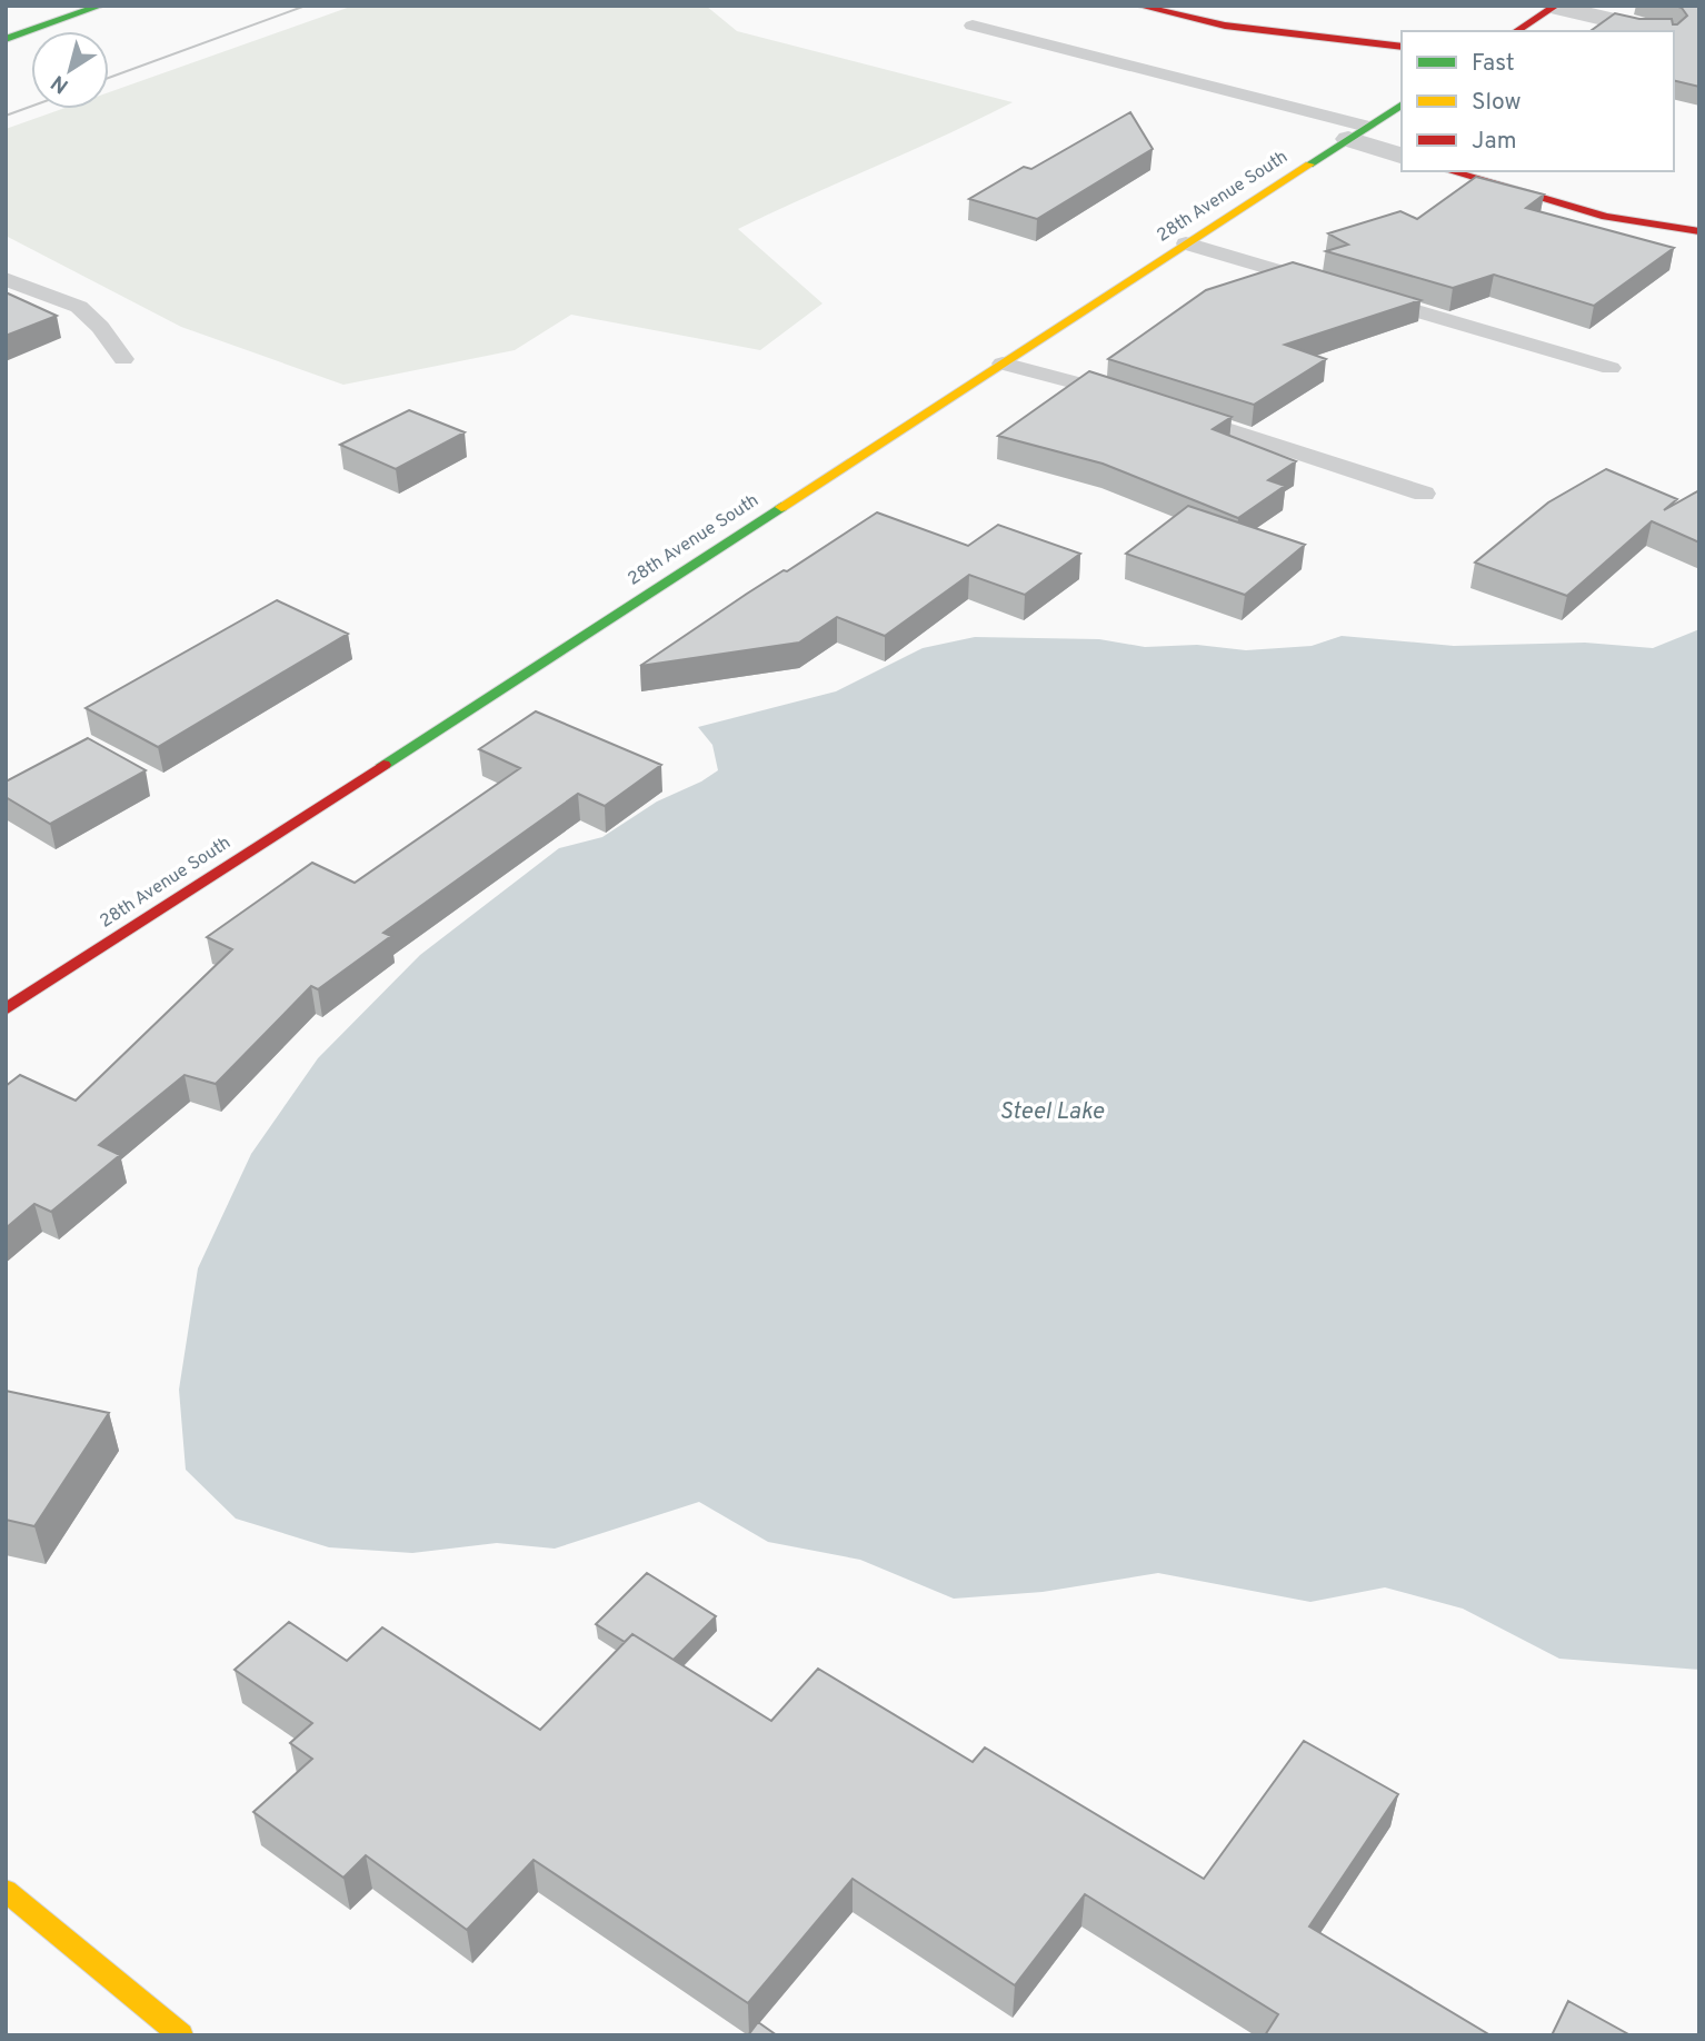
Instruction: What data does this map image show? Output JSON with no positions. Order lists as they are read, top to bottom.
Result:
{
  "streets": {
    "main road": ["28th Avenue South"]
  },
  "water": ["Steel Lake"],
  "legend": ["Fast", "Slow", "Jam"],
  "north": "bottom left"
}
